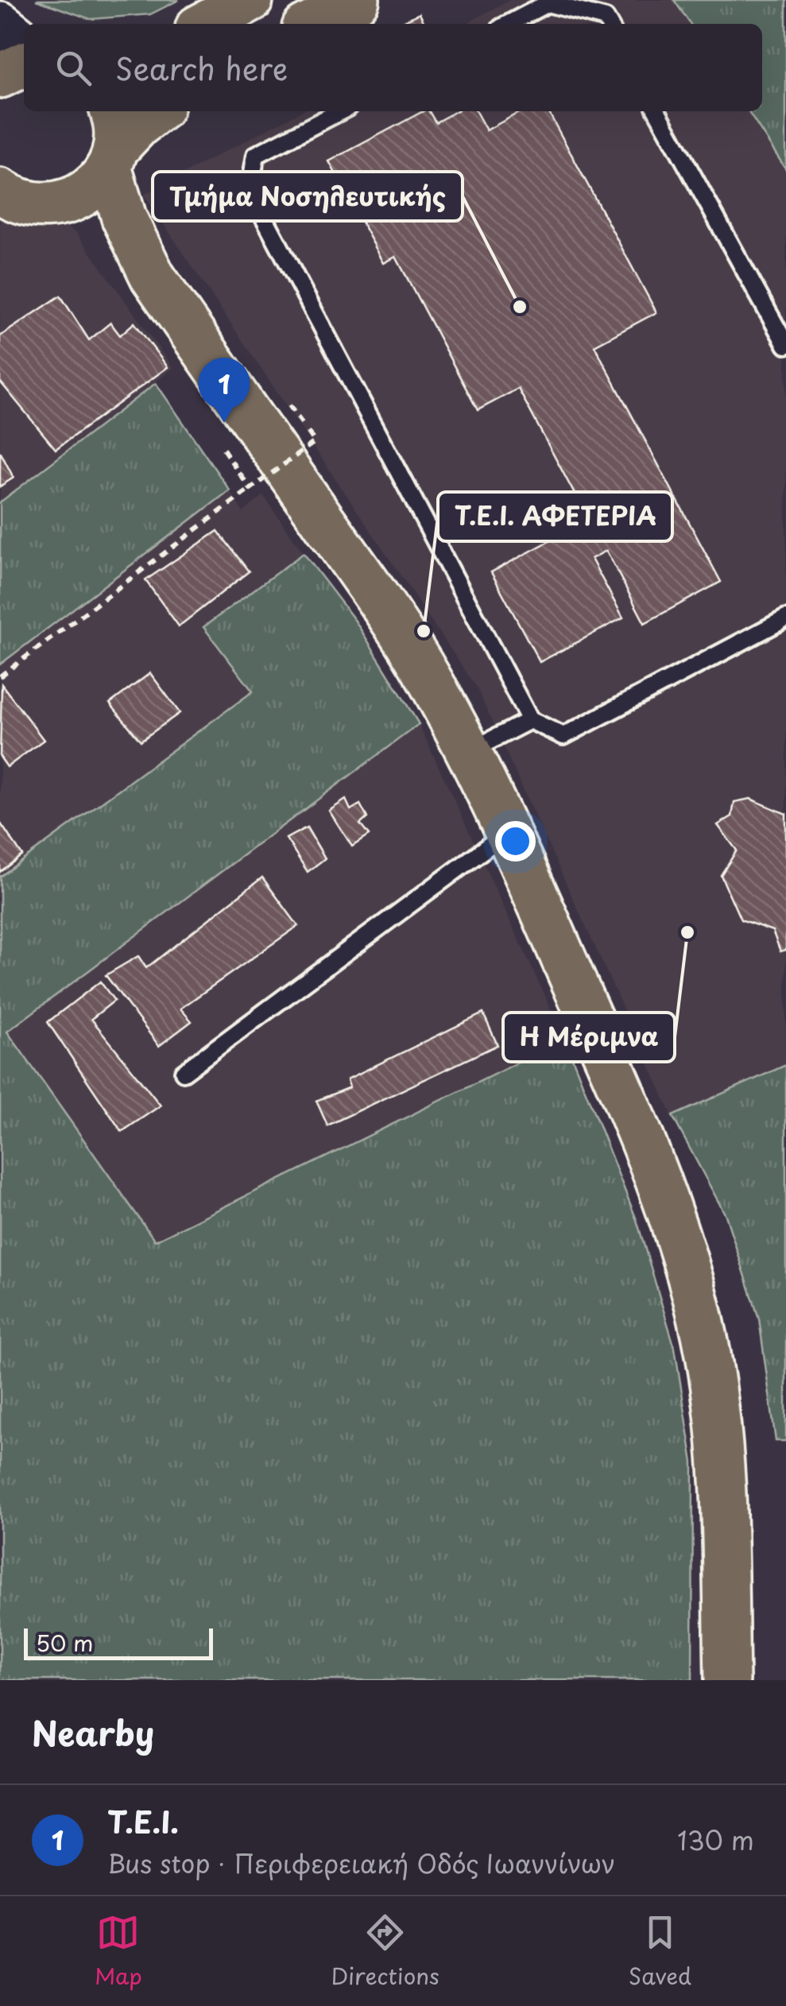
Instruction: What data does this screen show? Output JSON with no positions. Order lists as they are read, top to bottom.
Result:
{
  "places": ["Τμήμα Νοσηλευτικής", "Τ.Ε.Ι. ΑΦΕΤΕΡΙΑ", "Η Μέριμνα"],
  "scale_bar": "50 m",
  "page": {
    "search": "Search here",
    "pins": "1",
    "scale": "50 m",
    "heading": "Nearby",
    "list": [
      {
        "mark": "1",
        "name": "Τ.Ε.Ι.",
        "note": "Bus stop · Περιφερειακή Οδός Ιωαννίνων",
        "value": "130 m"
      }
    ],
    "nav": ["Map", "Directions", "Saved"]
  }
}
